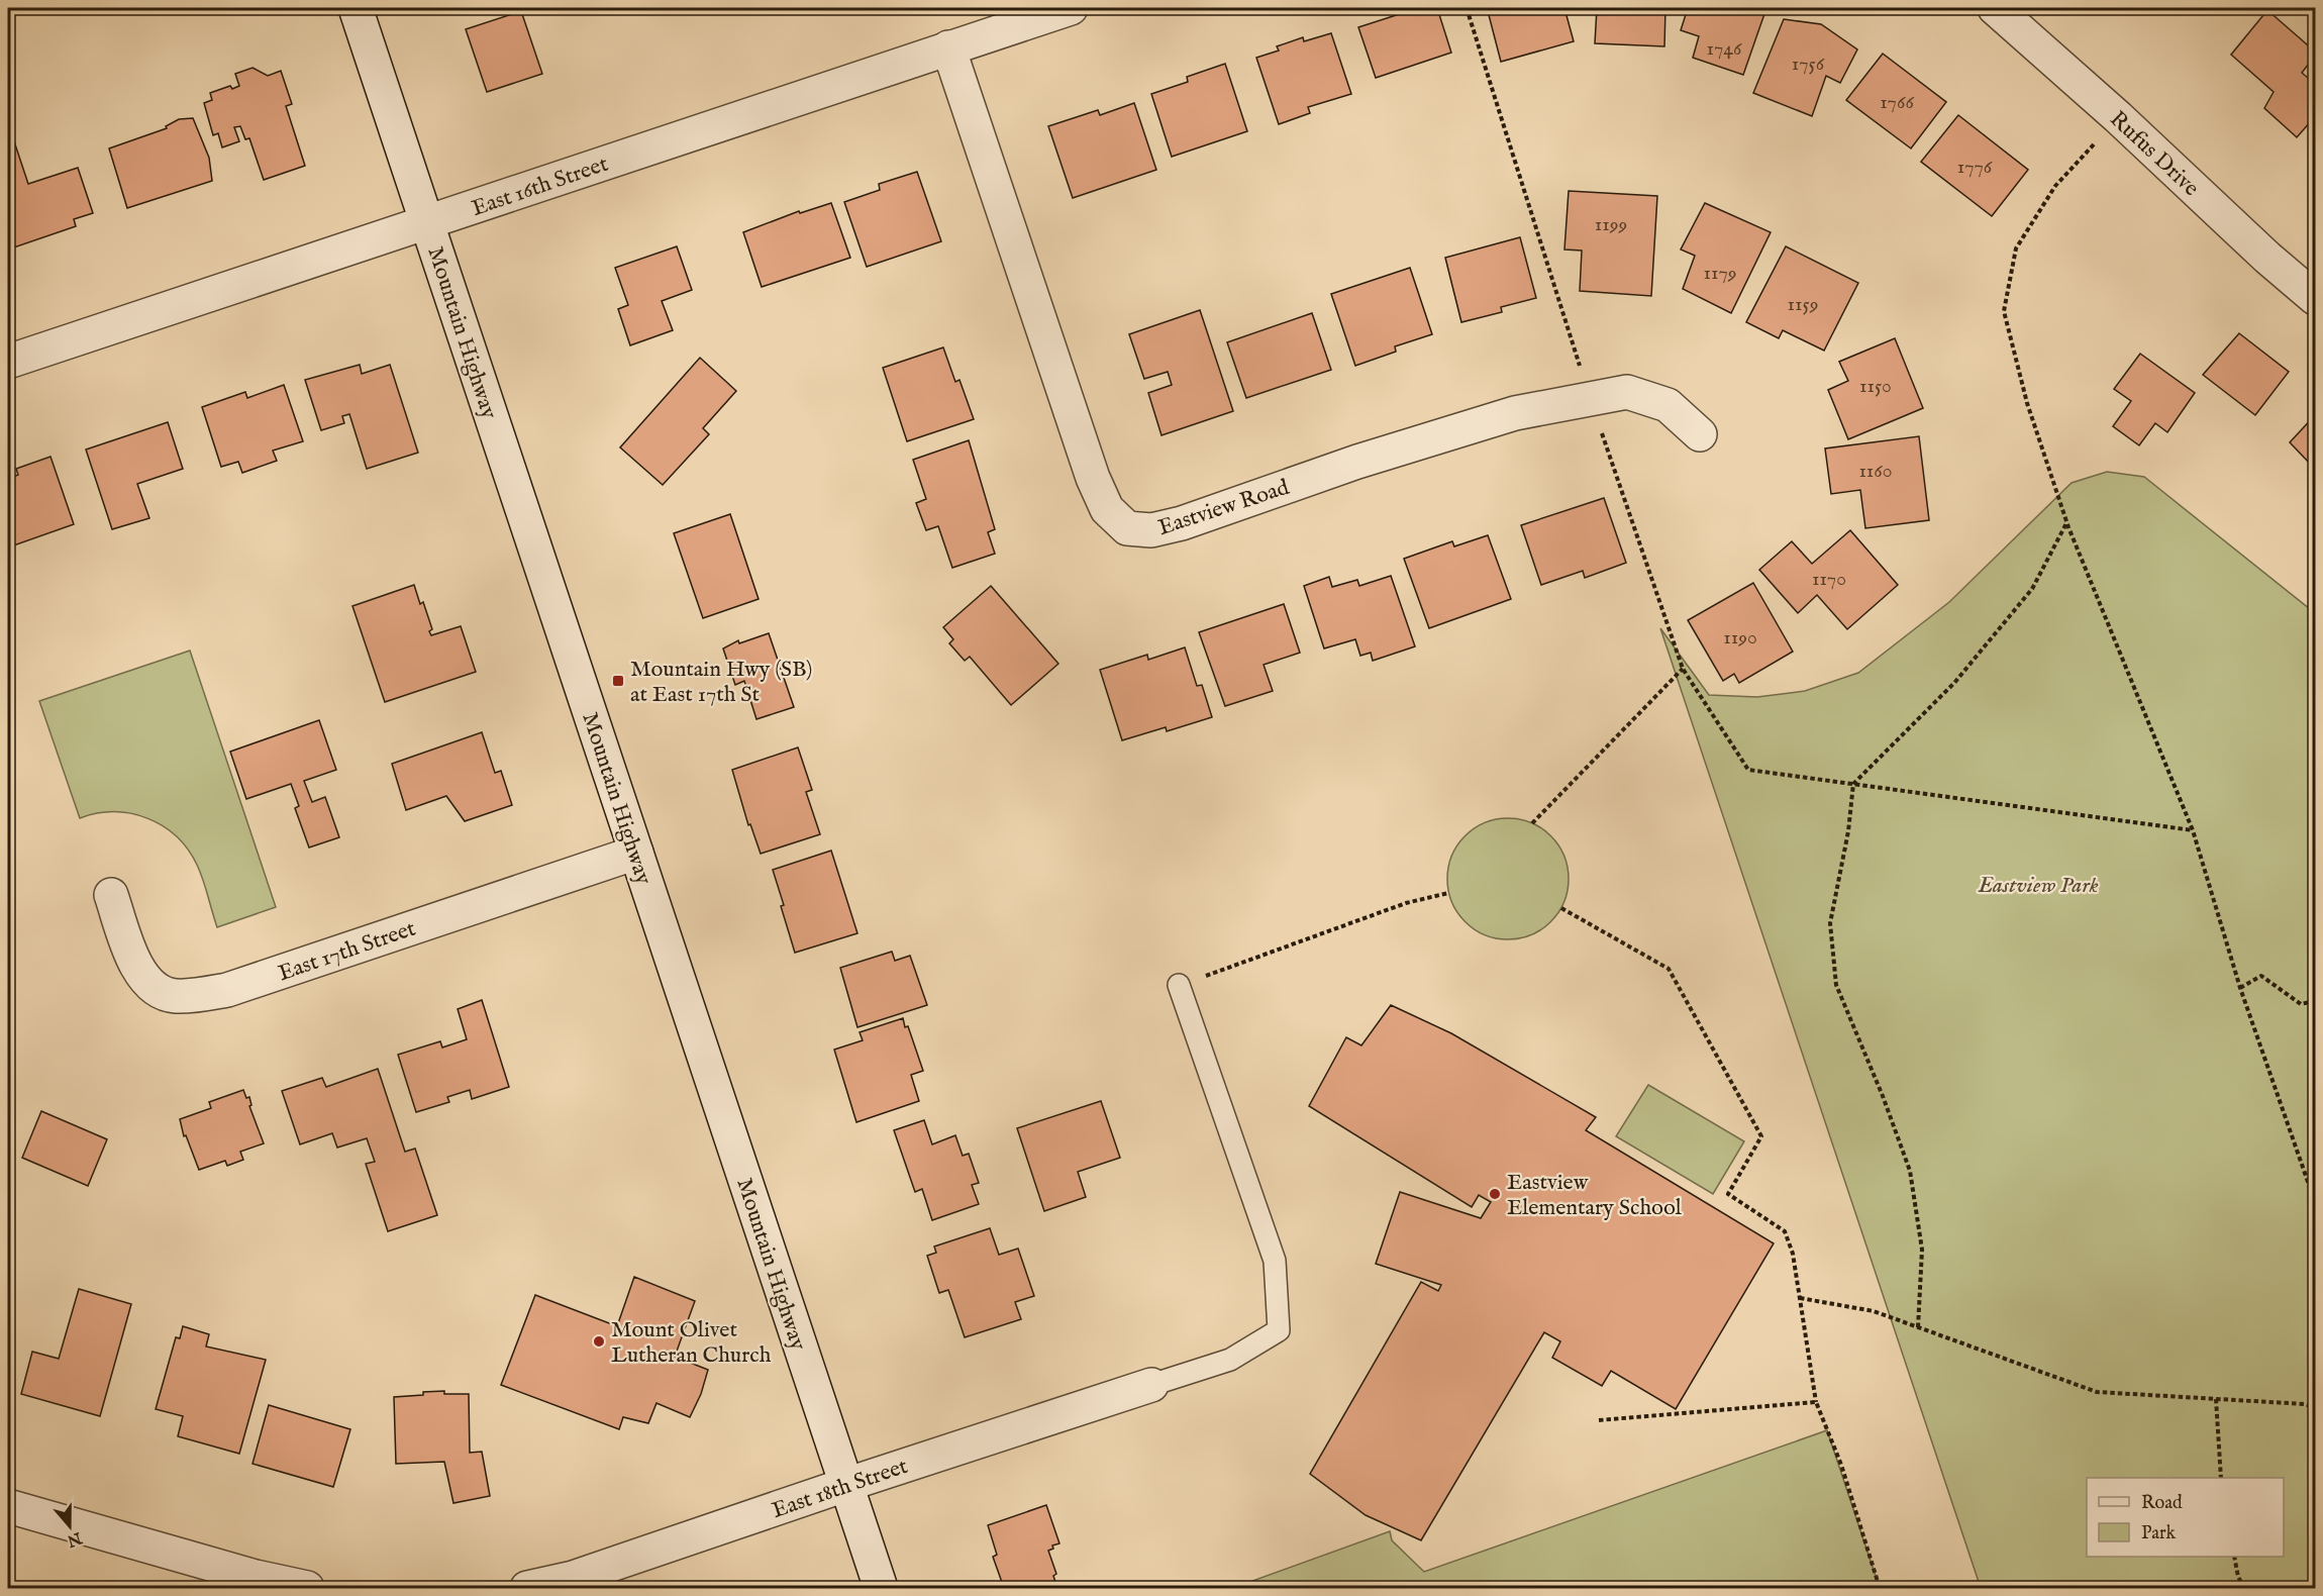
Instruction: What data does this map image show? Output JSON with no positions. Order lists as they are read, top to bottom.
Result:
{
  "streets": {
    "street": [
      "Rufus Drive",
      "East 16th Street",
      "Mountain Highway",
      "Eastview Road",
      "East 17th Street",
      "East 18th Street"
    ]
  },
  "crossings": [
    ["East 16th Street", "Mountain Highway"],
    ["East 16th Street", "Eastview Road"],
    ["Mountain Highway", "East 17th Street"],
    ["Mountain Highway", "East 18th Street"]
  ],
  "parks": ["Eastview Park"],
  "places": {
    "transit": ["Mountain Hwy (SB) at East 17th St"],
    "other": ["Eastview Elementary School", "Mount Olivet Lutheran Church"]
  },
  "house_numbers": [
    "1746",
    "1756",
    "1766",
    "1776",
    "1199",
    "1179",
    "1159",
    "1150",
    "1160",
    "1170",
    "1190"
  ],
  "legend": ["Road", "Park"],
  "north": "bottom"
}
